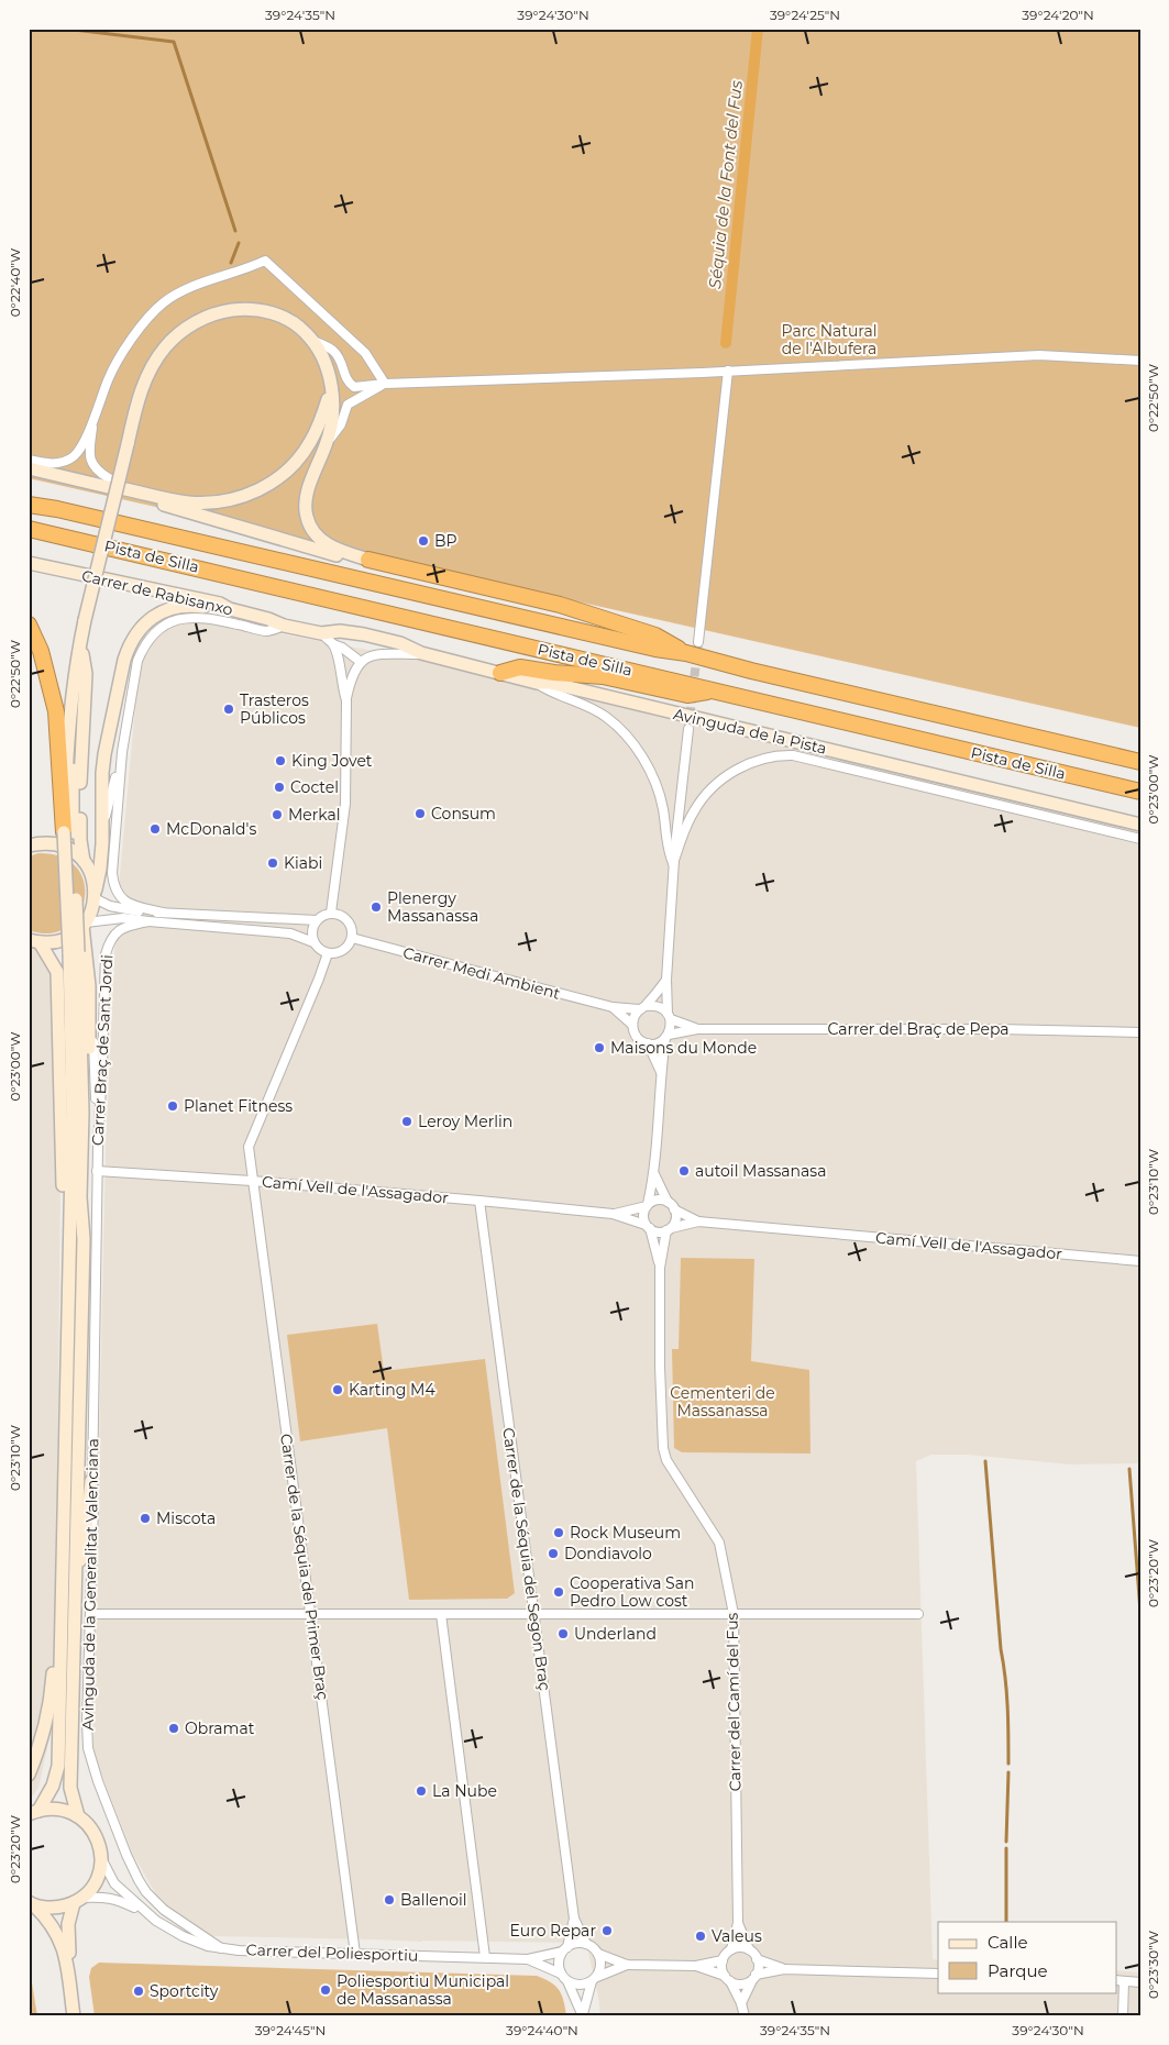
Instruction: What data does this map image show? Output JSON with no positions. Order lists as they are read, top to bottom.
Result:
{
  "streets": {
    "highway": ["Pista de Silla"],
    "street": [
      "Carrer de Rabisanxo",
      "Avinguda de la Pista",
      "Carrer Medi Ambient",
      "Carrer del Braç de Pepa",
      "Carrer Braç de Sant Jordi",
      "Camí Vell de l'Assagador",
      "Carrer de la Séquia del Segon Braç",
      "Carrer de la Séquia del Primer Braç",
      "Avinguda de la Generalitat Valenciana",
      "Carrer del Camí del Fus",
      "Carrer del Poliesportiu"
    ]
  },
  "crossings": [
    ["Carrer de Rabisanxo", "Avinguda de la Pista"],
    ["Carrer Medi Ambient", "Carrer del Braç de Pepa"],
    ["Carrer Medi Ambient", "Carrer de la Séquia del Primer Braç"],
    ["Carrer Braç de Sant Jordi", "Camí Vell de l'Assagador"],
    ["Carrer Braç de Sant Jordi", "Avinguda de la Generalitat Valenciana"],
    ["Camí Vell de l'Assagador", "Carrer de la Séquia del Segon Braç"],
    ["Camí Vell de l'Assagador", "Carrer de la Séquia del Primer Braç"],
    ["Camí Vell de l'Assagador", "Avinguda de la Generalitat Valenciana"],
    ["Camí Vell de l'Assagador", "Carrer del Camí del Fus"],
    ["Carrer de la Séquia del Segon Braç", "Carrer del Poliesportiu"],
    ["Carrer de la Séquia del Primer Braç", "Carrer del Poliesportiu"],
    ["Avinguda de la Generalitat Valenciana", "Carrer del Poliesportiu"]
  ],
  "water": ["Séquia de la Font del Fus"],
  "parks": ["Parc Natural de l'Albufera", "Cementeri de Massanassa"],
  "places": [
    "BP",
    "Trasteros Públicos",
    "King Jovet",
    "Coctel",
    "Consum",
    "Merkal",
    "McDonald's",
    "Kiabi",
    "Plenergy Massanassa",
    "Maisons du Monde",
    "Planet Fitness",
    "Leroy Merlin",
    "autoil Massanasa",
    "Karting M4",
    "Miscota",
    "Rock Museum",
    "Dondiavolo",
    "Cooperativa San Pedro Low cost",
    "Underland",
    "Obramat",
    "La Nube",
    "Ballenoil",
    "Euro Repar",
    "Valeus",
    "Poliesportiu Municipal de Massanassa",
    "Sportcity"
  ],
  "legend": ["Calle", "Parque"],
  "coordinates": [
    "39°24'35\"N",
    "39°24'30\"N",
    "39°24'25\"N",
    "39°24'20\"N",
    "0°22'40\"W",
    "0°22'50\"W",
    "0°23'00\"W",
    "0°23'10\"W",
    "0°23'20\"W",
    "0°23'30\"W",
    "39°24'45\"N",
    "39°24'40\"N"
  ]
}
